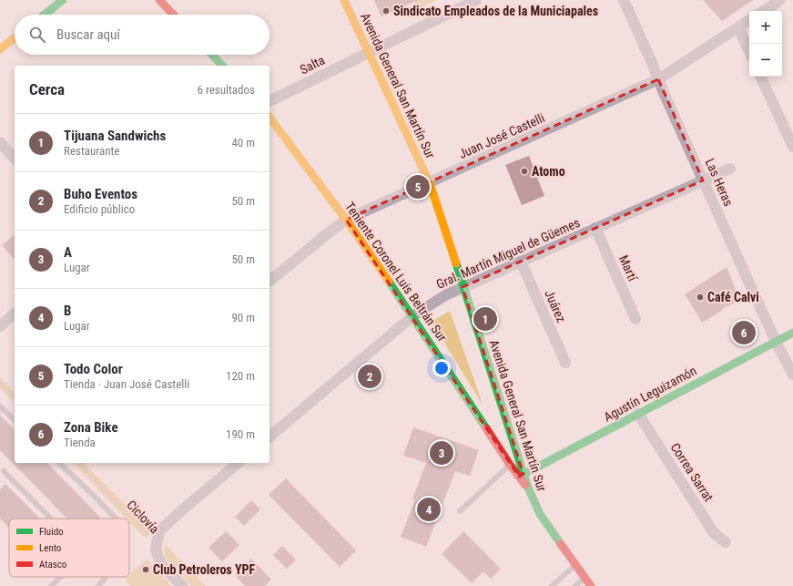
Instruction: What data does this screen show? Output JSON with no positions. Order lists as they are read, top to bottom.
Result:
{
  "streets": {
    "street": [
      "Salta",
      "Avenida General San Martín Sur",
      "Juan José Castelli",
      "Las Heras",
      "Gral. Martín Miguel de Güemes",
      "Martí",
      "Teniente Coronel Luis Beltrán Sur",
      "Juárez",
      "Agustín Leguizamón",
      "Correa Sarrat"
    ],
    "path": ["Ciclovía"]
  },
  "crossings": [
    ["Salta", "Avenida General San Martín Sur"],
    ["Avenida General San Martín Sur", "Juan José Castelli"],
    ["Avenida General San Martín Sur", "Gral. Martín Miguel de Güemes"],
    ["Avenida General San Martín Sur", "Teniente Coronel Luis Beltrán Sur"],
    ["Avenida General San Martín Sur", "Agustín Leguizamón"],
    ["Juan José Castelli", "Las Heras"],
    ["Juan José Castelli", "Teniente Coronel Luis Beltrán Sur"],
    ["Las Heras", "Gral. Martín Miguel de Güemes"],
    ["Las Heras", "Agustín Leguizamón"],
    ["Gral. Martín Miguel de Güemes", "Martí"],
    ["Gral. Martín Miguel de Güemes", "Teniente Coronel Luis Beltrán Sur"],
    ["Gral. Martín Miguel de Güemes", "Juárez"],
    ["Teniente Coronel Luis Beltrán Sur", "Agustín Leguizamón"],
    ["Agustín Leguizamón", "Correa Sarrat"]
  ],
  "places": [
    "Sindicato Empleados de la Municiapales",
    "Atomo",
    "Café Calvi",
    "Club Petroleros YPF"
  ],
  "legend": ["Fluido", "Lento", "Atasco"],
  "page": {
    "map_buttons": ["+", "−"],
    "search": "Buscar aquí",
    "heading": ["Cerca", "6 resultados"],
    "list": [
      {
        "mark": "1",
        "name": "Tijuana Sandwichs",
        "note": "Restaurante",
        "value": "40 m"
      },
      {
        "mark": "2",
        "name": "Buho Eventos",
        "note": "Edificio público",
        "value": "50 m"
      },
      {
        "mark": "3",
        "name": "A",
        "note": "Lugar",
        "value": "50 m"
      },
      {
        "mark": "4",
        "name": "B",
        "note": "Lugar",
        "value": "90 m"
      },
      {
        "mark": "5",
        "name": "Todo Color",
        "note": "Tienda · Juan José Castelli",
        "value": "120 m"
      },
      {
        "mark": "6",
        "name": "Zona Bike",
        "note": "Tienda",
        "value": "190 m"
      }
    ],
    "pins": [
      "5",
      "1",
      "6",
      "2",
      "3",
      "4"
    ]
  }
}
